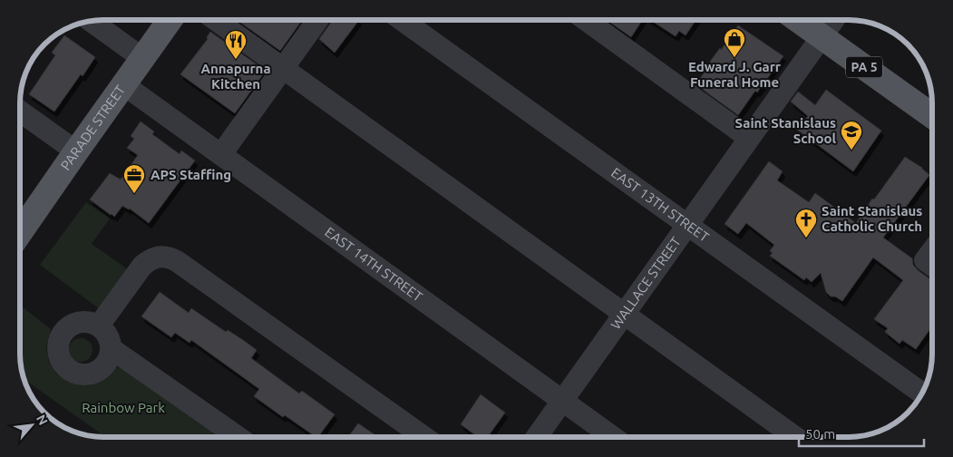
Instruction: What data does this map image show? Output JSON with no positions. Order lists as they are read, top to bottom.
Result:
{
  "streets": {
    "main road": ["PA 5", "PARADE STREET"],
    "street": ["EAST 13TH STREET", "EAST 14TH STREET", "WALLACE STREET"]
  },
  "crossings": [
    ["PA 5", "WALLACE STREET"],
    ["PARADE STREET", "EAST 14TH STREET"],
    ["EAST 13TH STREET", "WALLACE STREET"],
    ["EAST 14TH STREET", "WALLACE STREET"]
  ],
  "parks": ["Rainbow Park"],
  "places": {
    "shop": ["Edward J. Garr Funeral Home"],
    "restaurant": ["Annapurna Kitchen"],
    "school or university": ["Saint Stanislaus School"],
    "office": ["APS Staffing"],
    "church": ["Saint Stanislaus Catholic Church"]
  },
  "scale_bar": "50 m",
  "north": "top right"
}
